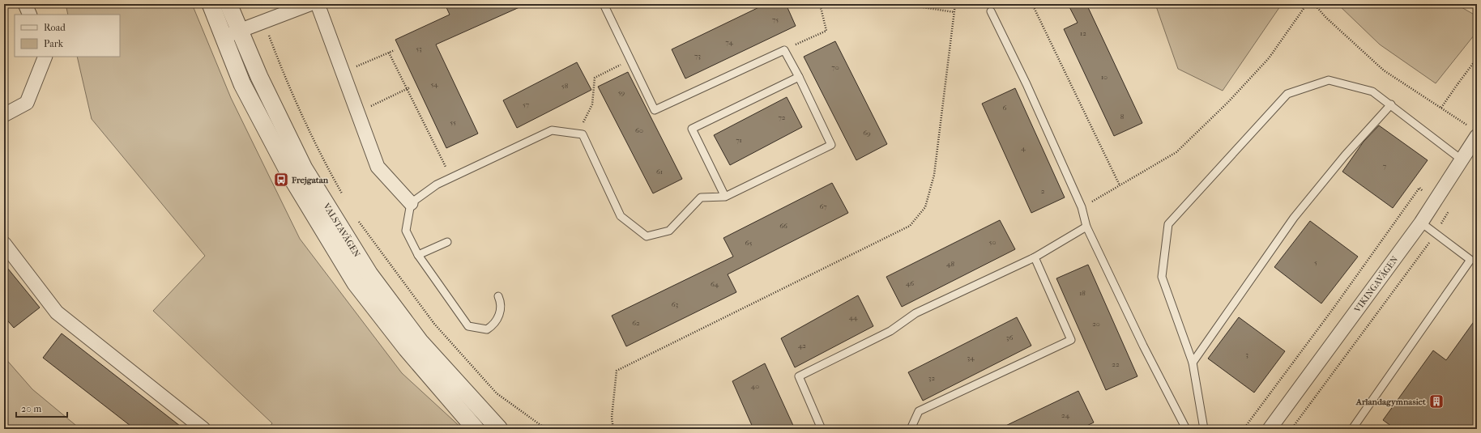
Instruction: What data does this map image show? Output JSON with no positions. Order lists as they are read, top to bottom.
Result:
{
  "streets": {
    "street": ["VALSTAVÄGEN", "VIKINGAVÄGEN"]
  },
  "places": {
    "bus stop": ["Frejgatan"],
    "building": ["Arlandagymnasiet"]
  },
  "house_numbers": [
    "75",
    "12",
    "74",
    "53",
    "73",
    "70",
    "10",
    "54",
    "58",
    "59",
    "57",
    "6",
    "8",
    "72",
    "55",
    "60",
    "69",
    "71",
    "4",
    "7",
    "61",
    "2",
    "67",
    "66",
    "50",
    "65",
    "5",
    "48",
    "46",
    "64",
    "18",
    "63",
    "44",
    "62",
    "20",
    "36",
    "42",
    "3",
    "34",
    "22",
    "32",
    "40",
    "24"
  ],
  "legend": ["Road", "Park"],
  "scale_bar": "20 m"
}
